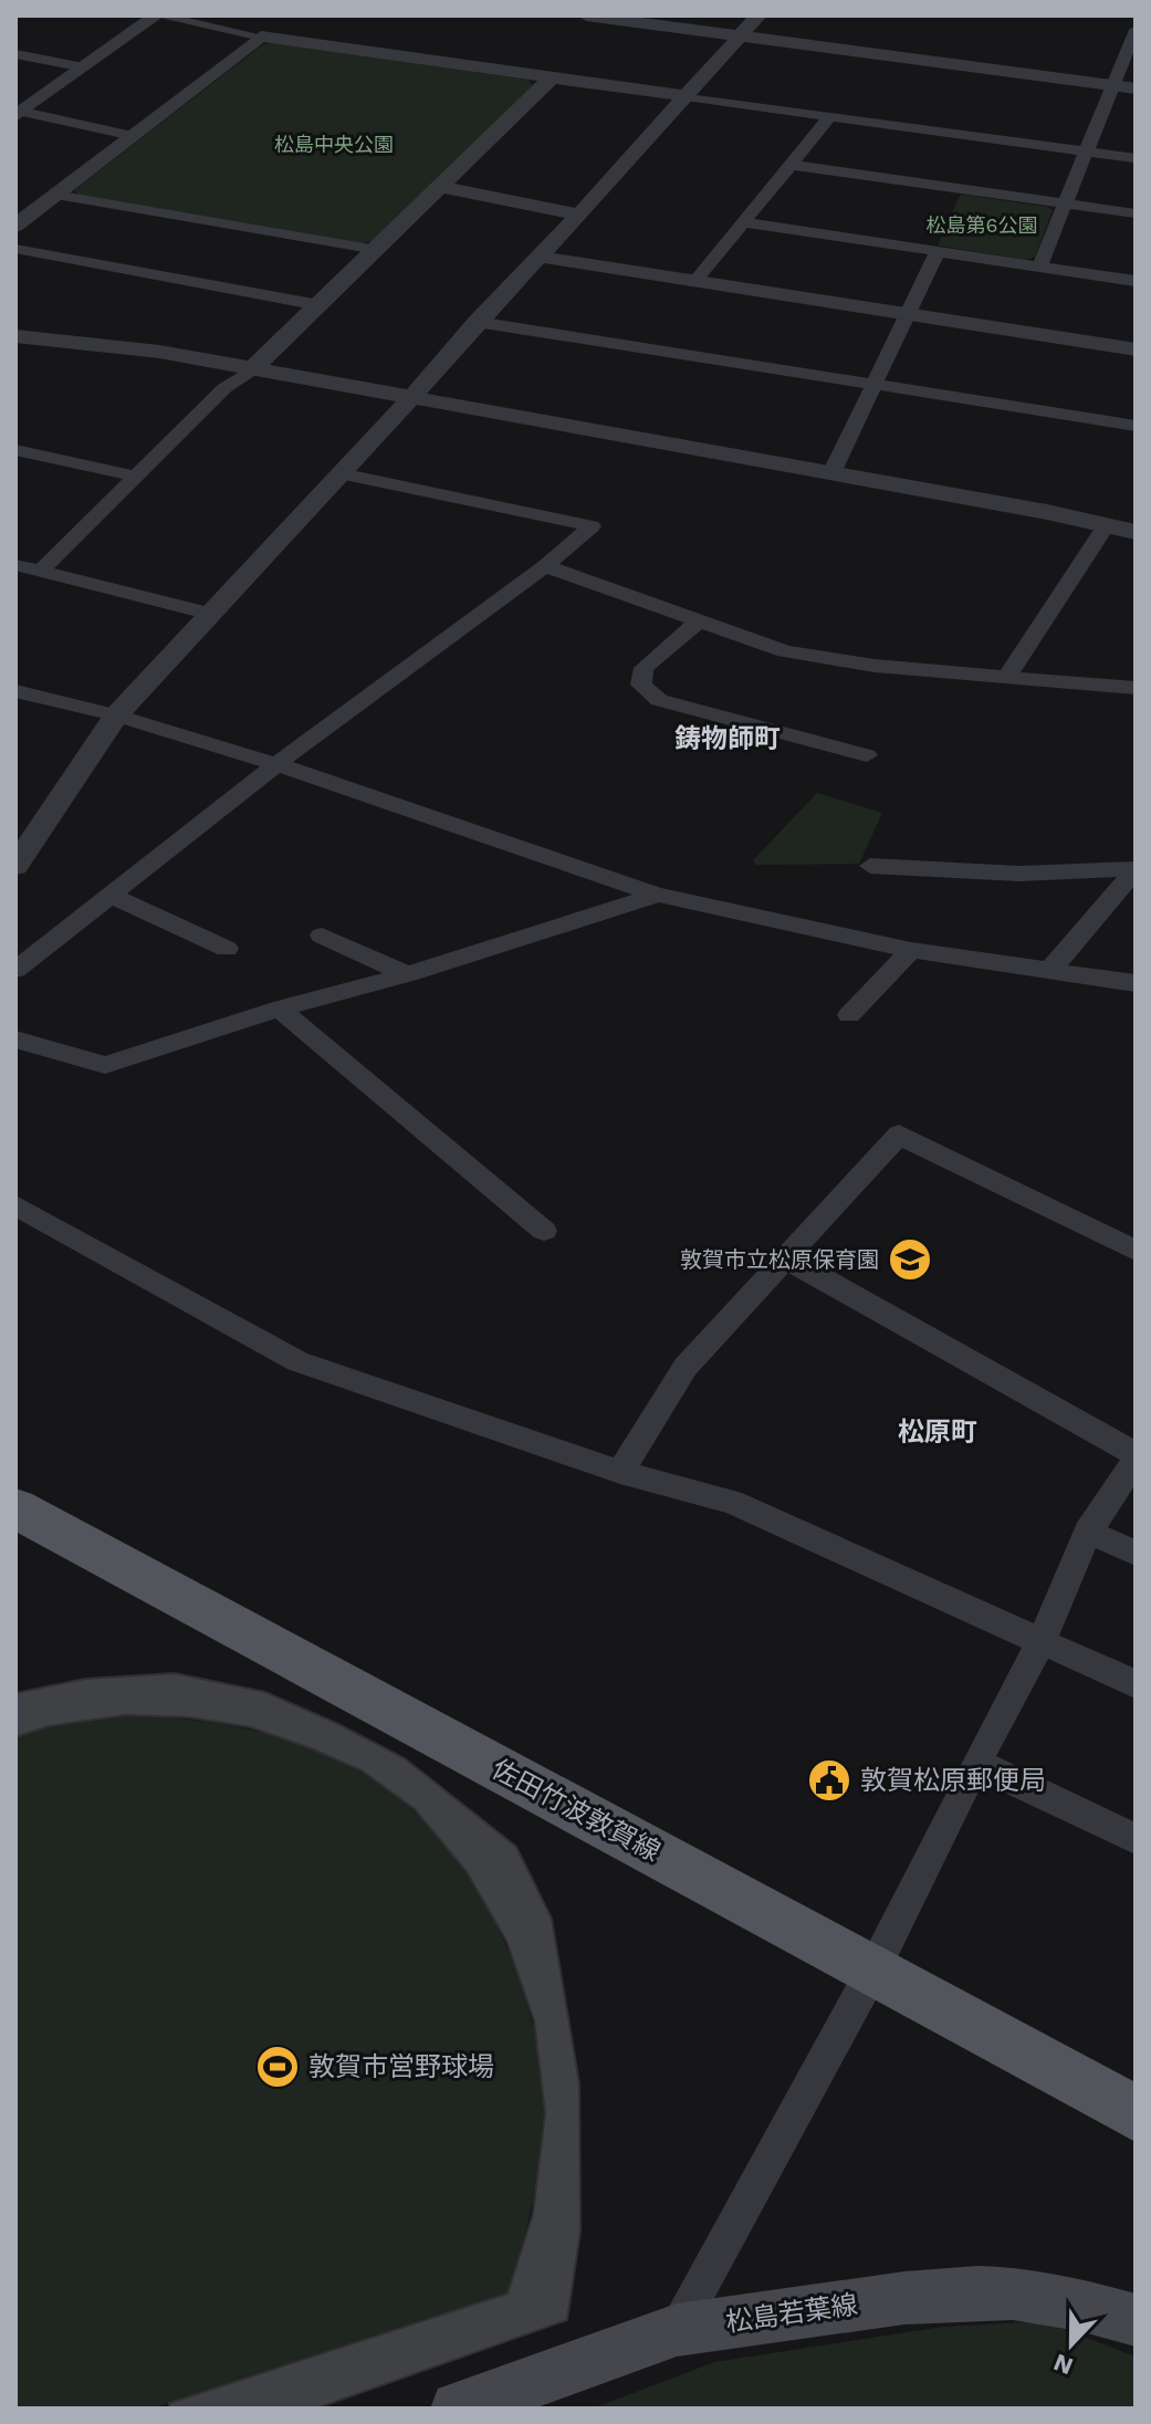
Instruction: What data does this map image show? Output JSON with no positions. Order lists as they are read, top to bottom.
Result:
{
  "streets": {
    "main road": ["佐田竹波敦賀線", "松島若葉線"]
  },
  "districts": ["鋳物師町", "松原町"],
  "parks": ["松島中央公園", "松島第6公園"],
  "places": {
    "school or university": ["敦賀市立松原保育園"],
    "public building": ["敦賀松原郵便局"],
    "sports": ["敦賀市営野球場"]
  },
  "north": "bottom"
}
